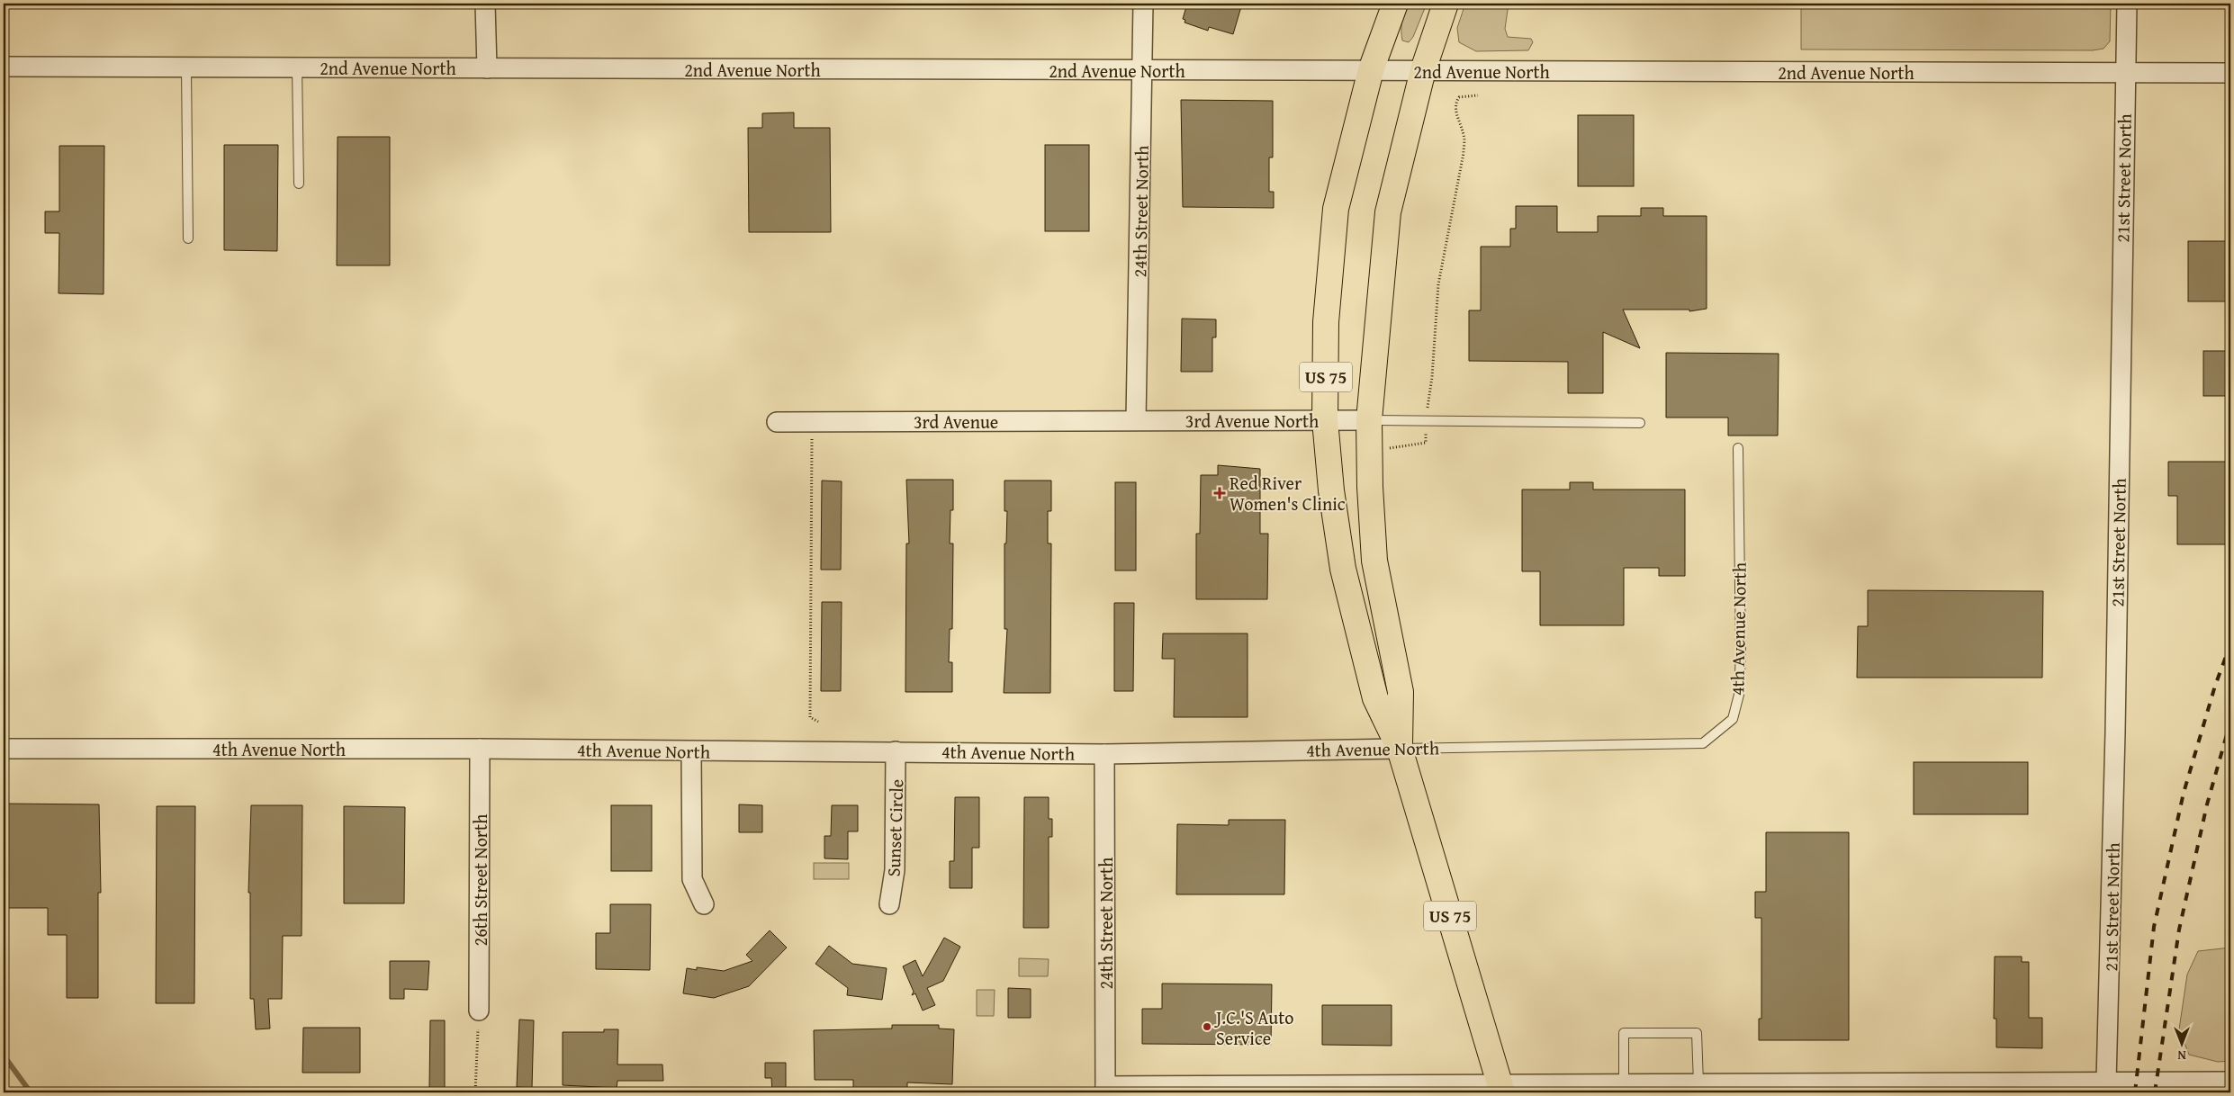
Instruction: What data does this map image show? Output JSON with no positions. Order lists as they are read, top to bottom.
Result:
{
  "streets": {
    "main road": ["US 75"],
    "street": [
      "2nd Avenue North",
      "21st Street North",
      "24th Street North",
      "3rd Avenue North",
      "3rd Avenue",
      "4th Avenue North",
      "Sunset Circle",
      "26th Street North"
    ]
  },
  "crossings": [
    ["2nd Avenue North", "21st Street North"],
    ["2nd Avenue North", "24th Street North"],
    ["2nd Avenue North", "US 75"],
    ["24th Street North", "3rd Avenue North"],
    ["24th Street North", "3rd Avenue"],
    ["24th Street North", "4th Avenue North"],
    ["US 75", "3rd Avenue North"],
    ["US 75", "4th Avenue North"],
    ["3rd Avenue North", "3rd Avenue"],
    ["4th Avenue North", "Sunset Circle"],
    ["4th Avenue North", "26th Street North"]
  ],
  "places": {
    "health": ["Red River Women's Clinic"],
    "other": ["J.C.'S Auto Service"]
  },
  "north": "bottom"
}
